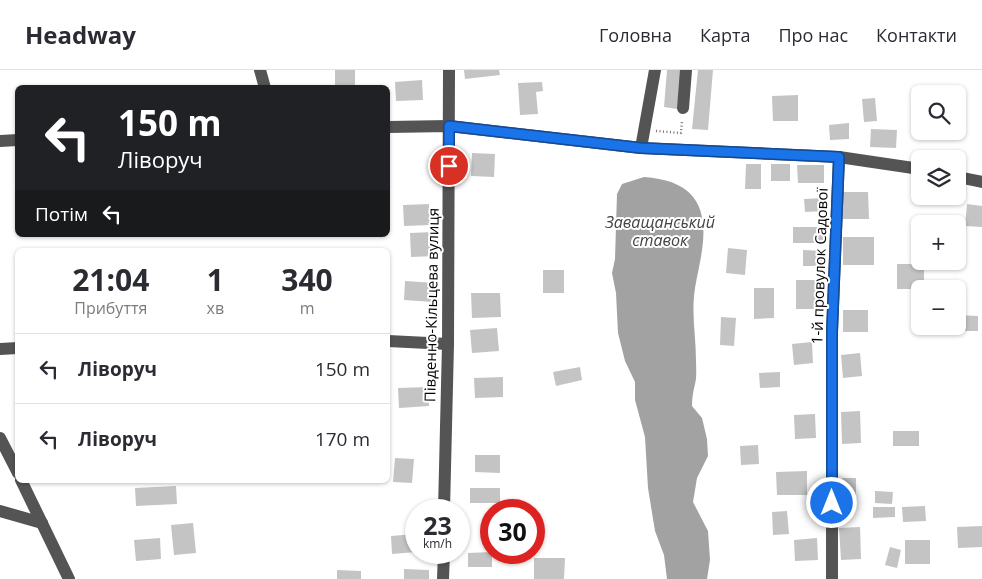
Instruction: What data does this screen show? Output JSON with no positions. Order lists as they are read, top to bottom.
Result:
{
  "streets": {
    "street": ["1-й провулок Садової", "Південно-Кільцева вулиця"]
  },
  "water": ["Заващанський ставок"],
  "page": {
    "header": "Headway",
    "nav": [
      "Головна",
      "Карта",
      "Про нас",
      "Контакти"
    ],
    "map_buttons": ["+", "−"],
    "turn": ["150 m", "Ліворуч"],
    "then": "Потім",
    "eta": [
      "21:04",
      "Прибуття",
      "1",
      "хв",
      "340",
      "m"
    ],
    "list": [
      {
        "name": "Ліворуч",
        "value": "150 m"
      },
      {
        "name": "Ліворуч",
        "value": "170 m"
      }
    ],
    "speed": "23 km/h",
    "limit": "30"
  }
}
